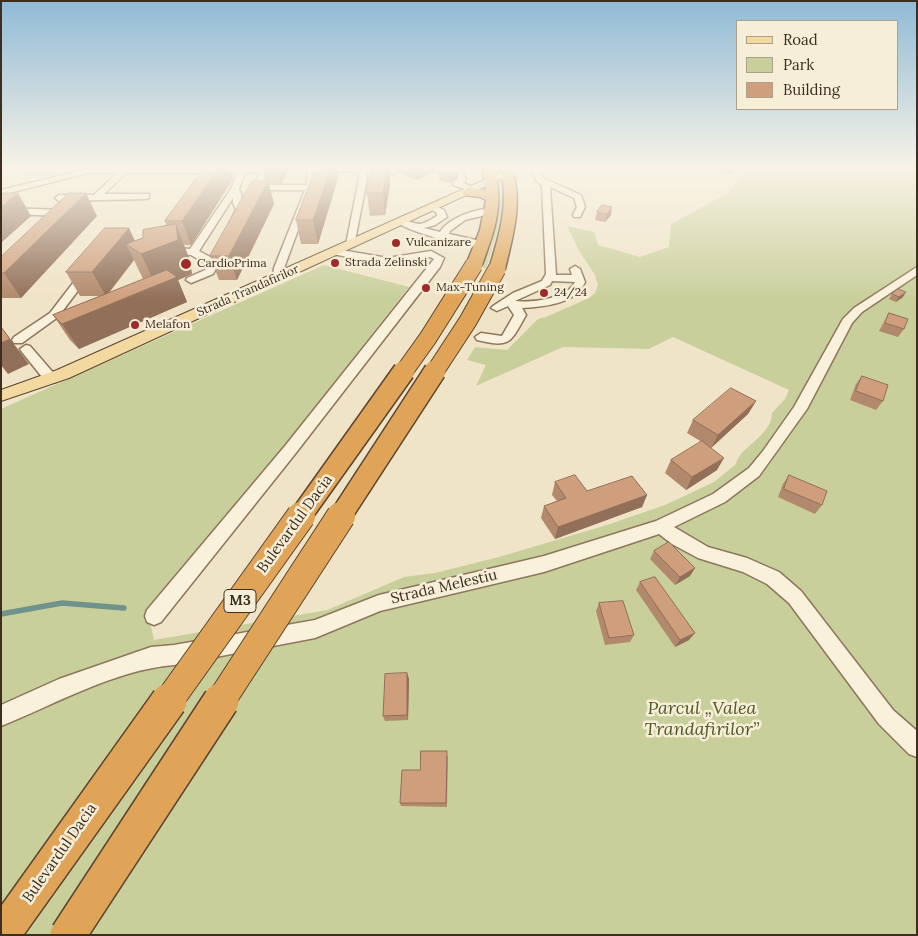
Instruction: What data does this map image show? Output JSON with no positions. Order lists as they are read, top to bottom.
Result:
{
  "streets": {
    "highway": ["Bulevardul Dacia", "M3"],
    "main road": ["Strada Trandafirilor"],
    "street": ["Strada Melestiu"]
  },
  "parks": ["Parcul „Valea Trandafirilor”"],
  "places": [
    "Vulcanizare",
    "Strada Zelinski",
    "CardioPrima",
    "Max-Tuning",
    "24/24",
    "Melafon"
  ],
  "legend": ["Road", "Park", "Building"]
}
